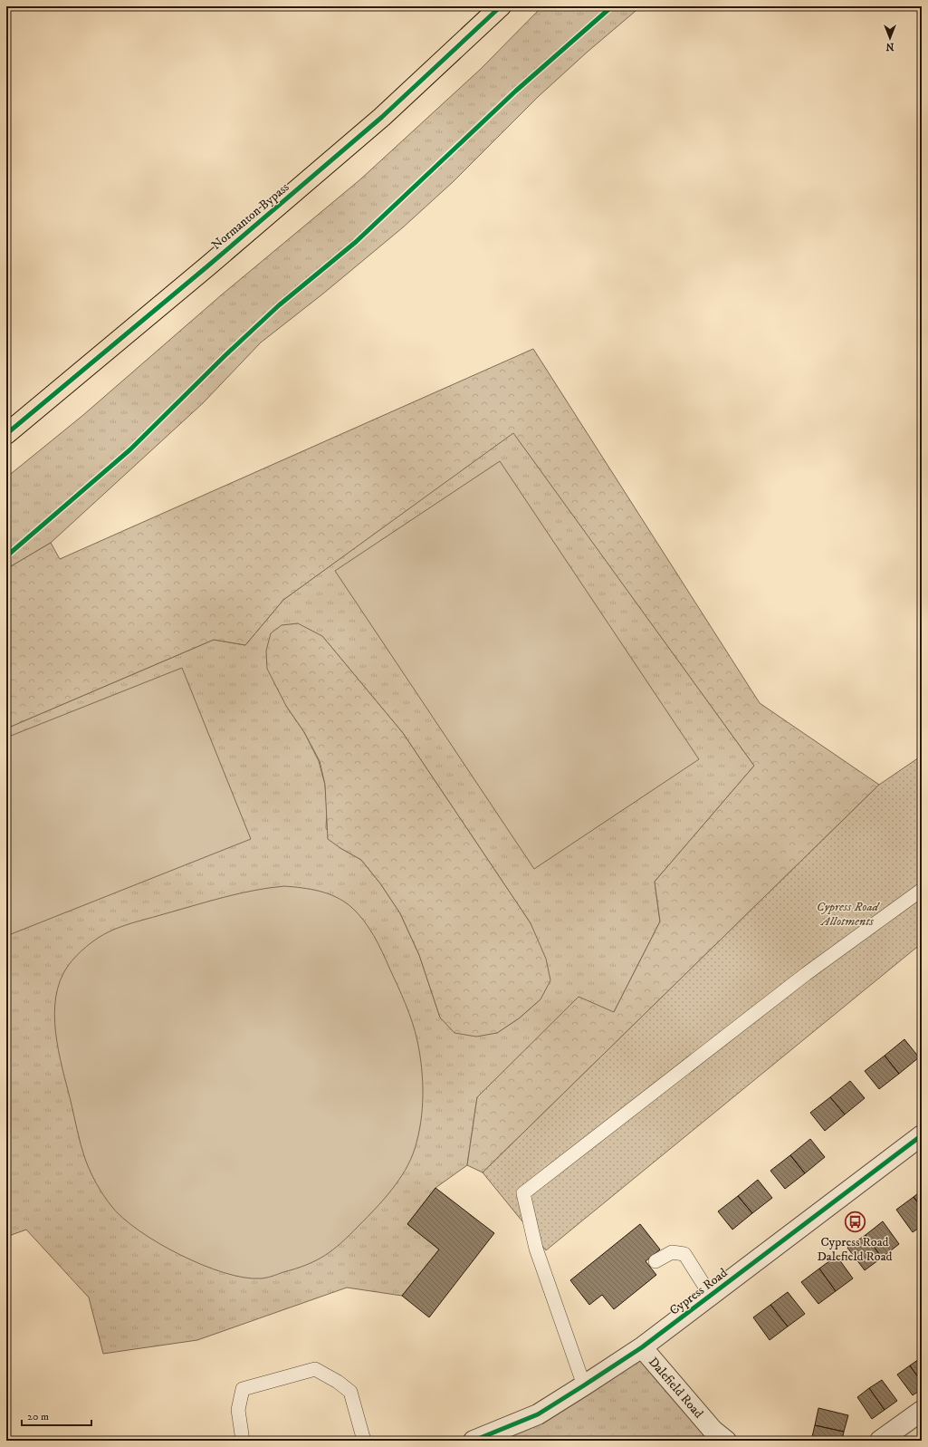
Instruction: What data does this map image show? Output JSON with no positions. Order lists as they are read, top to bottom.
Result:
{
  "streets": {
    "main road": ["Normanton Bypass"],
    "street": ["Cypress Road", "Dalefield Road"]
  },
  "crossings": [
    ["Cypress Road", "Dalefield Road"]
  ],
  "parks": ["Cypress Road Allotments"],
  "places": {
    "bus stop": ["Cypress Road Dalefield Road"]
  },
  "scale_bar": "20 m",
  "north": "bottom"
}
